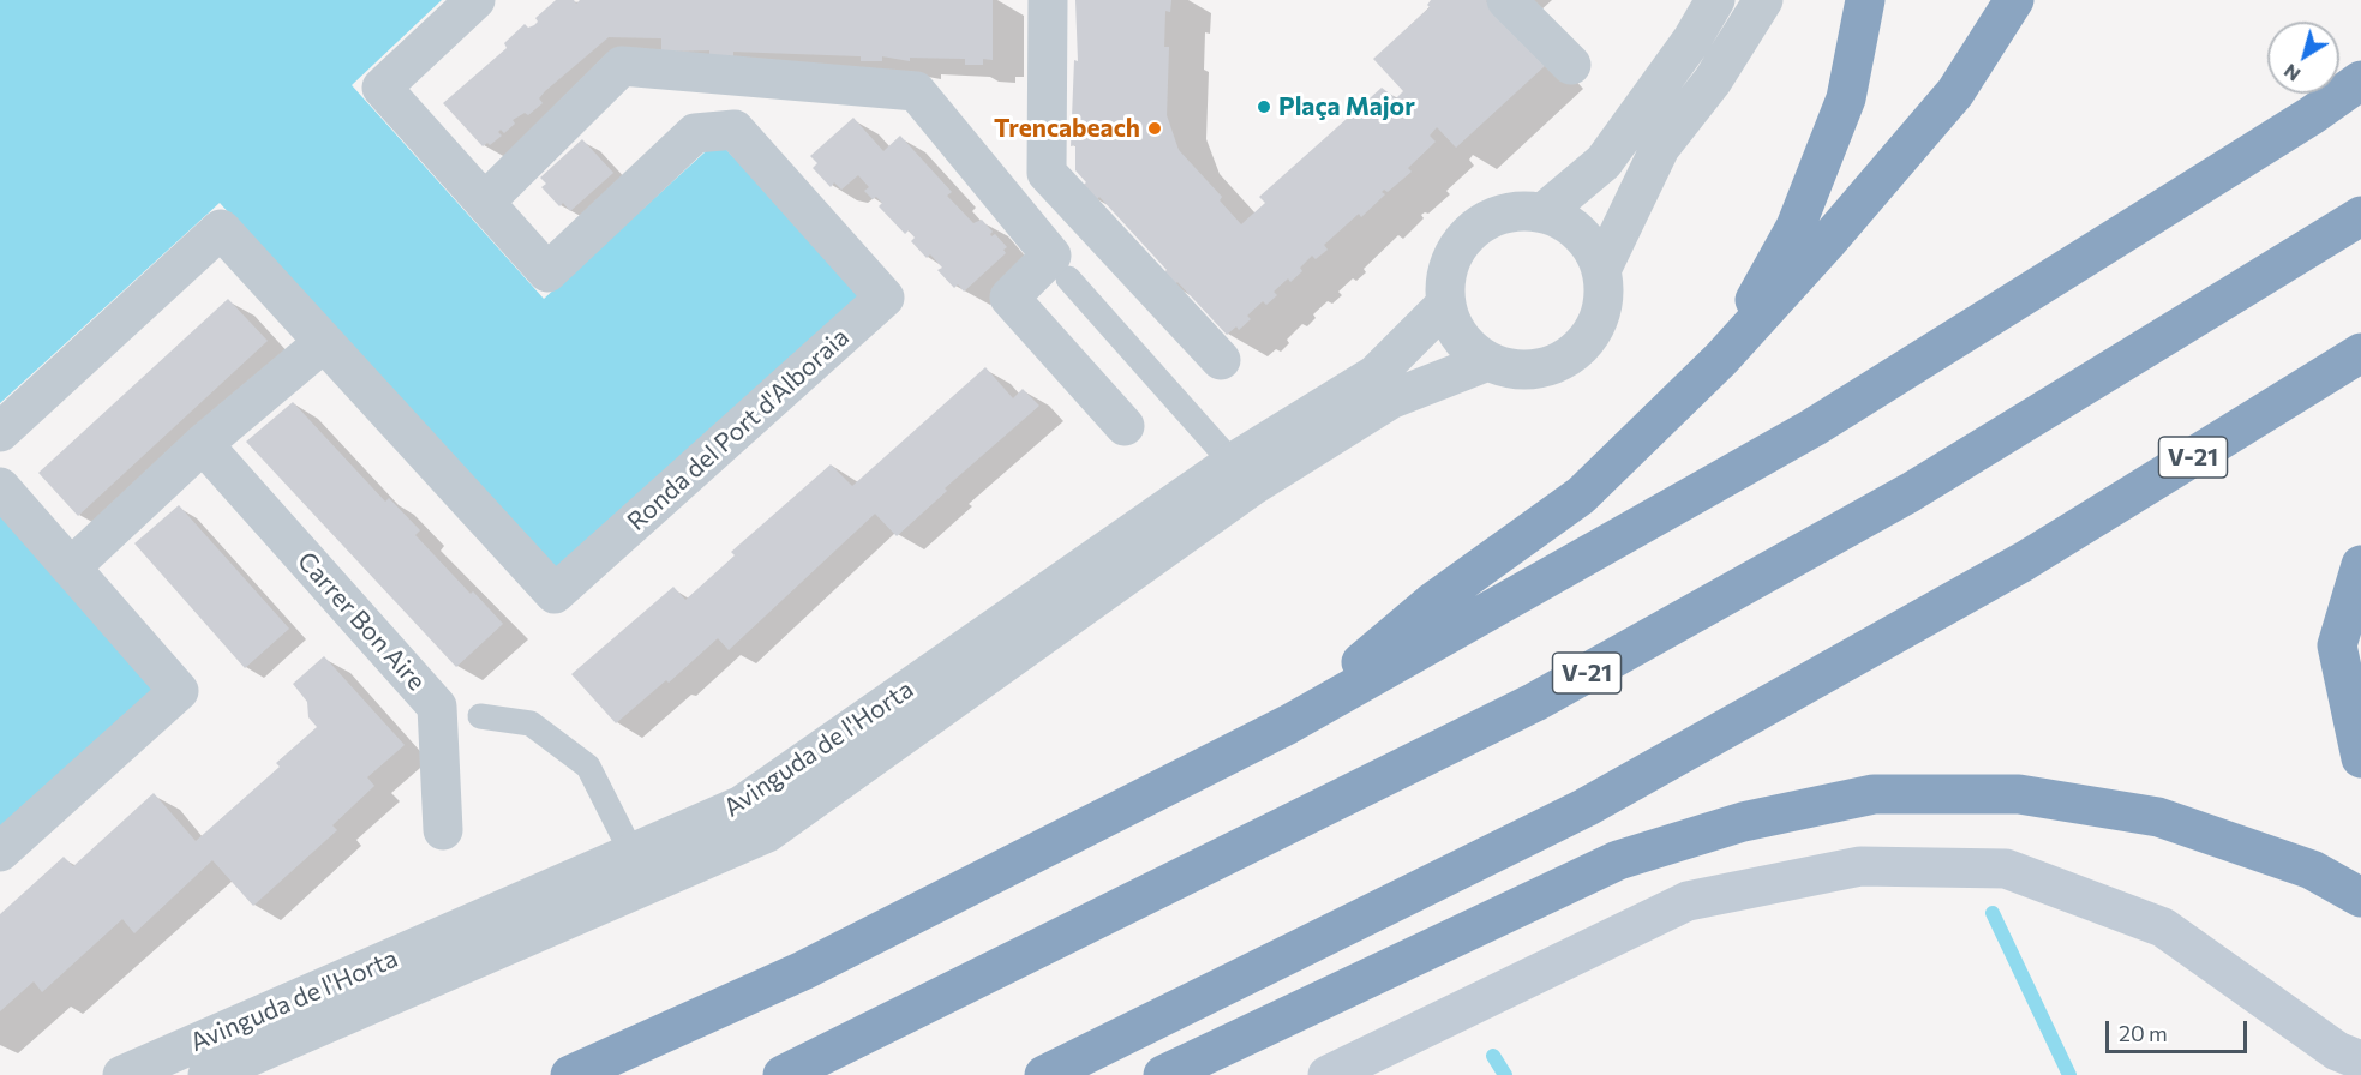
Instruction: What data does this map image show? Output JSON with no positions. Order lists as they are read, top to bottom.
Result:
{
  "streets": {
    "highway": ["V-21"],
    "street": ["Ronda del Port d'Alboraia", "Carrer Bon Aire", "Avinguda de l'Horta"]
  },
  "places": ["Plaça Major", "Trencabeach"],
  "scale_bar": "20 m",
  "north": "bottom left"
}
